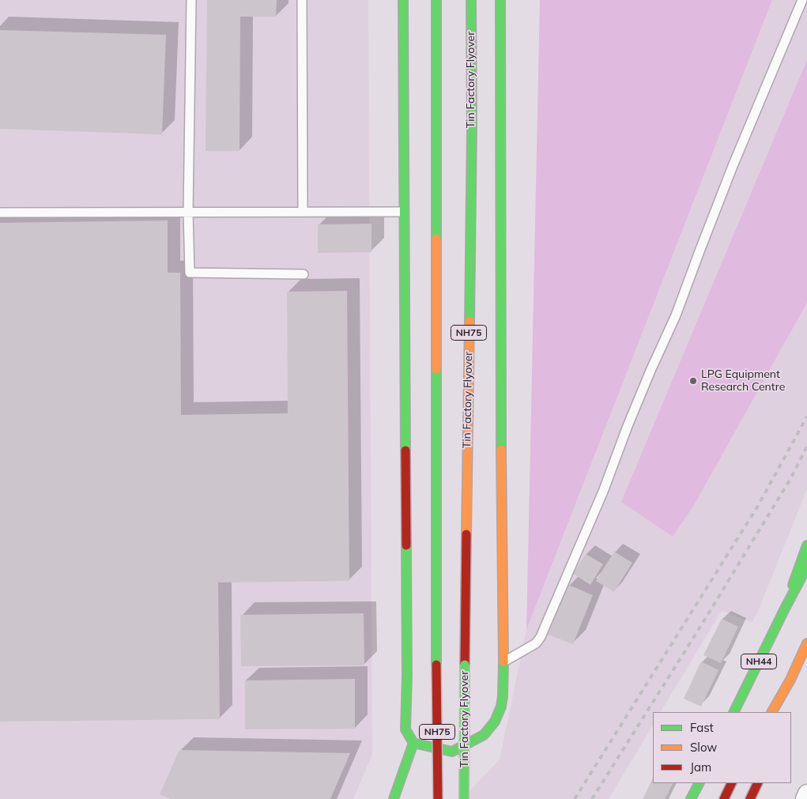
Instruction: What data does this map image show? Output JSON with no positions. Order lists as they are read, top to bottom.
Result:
{
  "streets": {
    "main road": ["Tin Factory Flyover", "NH75", "NH44"]
  },
  "places": ["LPG Equipment Research Centre"],
  "legend": ["Fast", "Slow", "Jam"]
}
